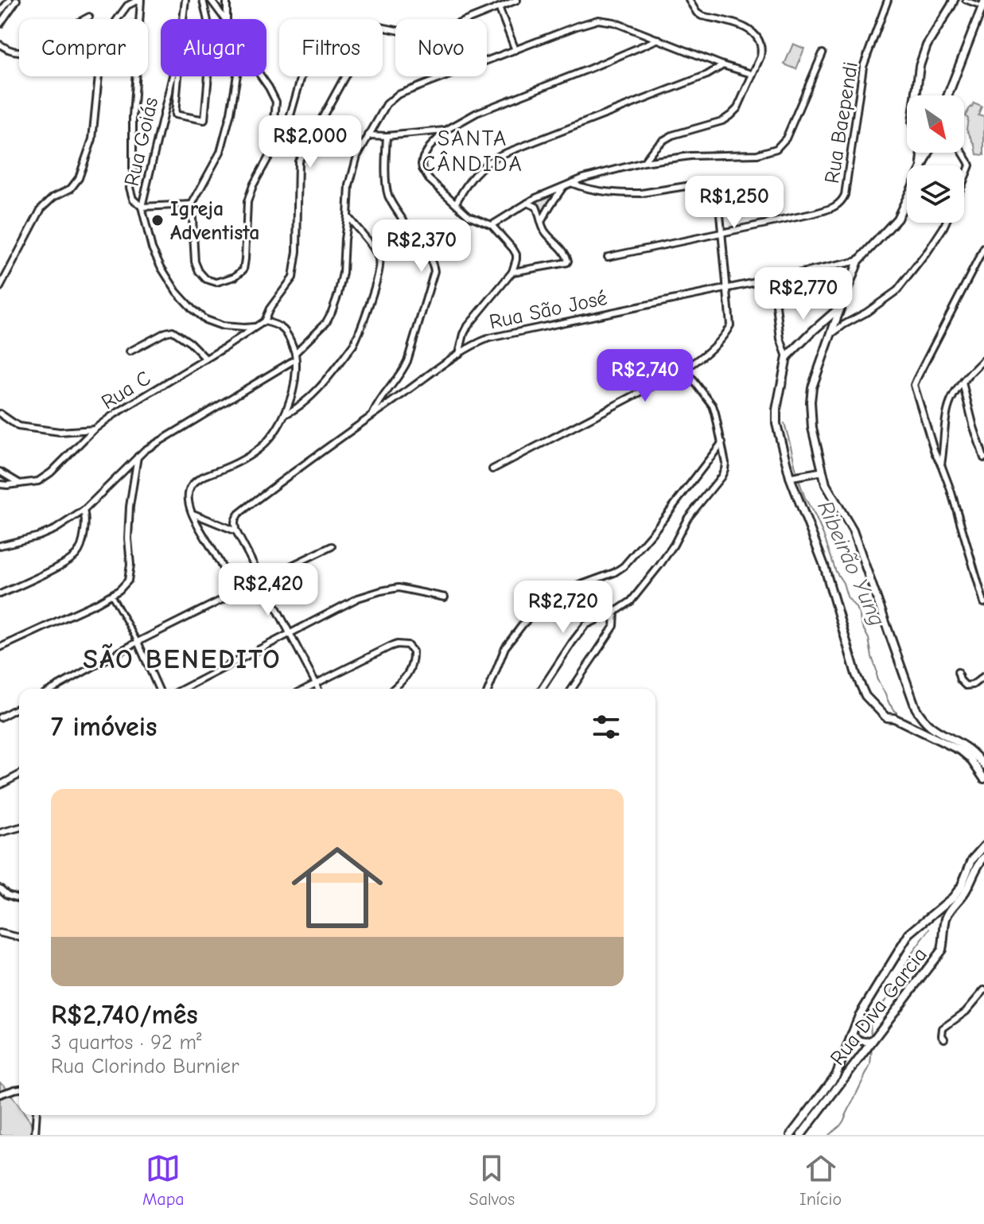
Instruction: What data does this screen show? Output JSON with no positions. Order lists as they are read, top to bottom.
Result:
{
  "streets": {
    "main road": ["Rua Diva Garcia"],
    "street": [
      "Rua Baependi",
      "Rua Goiás",
      "Rua São José",
      "Rua C"
    ]
  },
  "crossings": [
    ["Rua Goiás", "Rua C"]
  ],
  "districts": ["SANTA CÂNDIDA", "SÃO BENEDITO"],
  "water": ["Ribeirão Yung"],
  "places": ["Igreja Adventista"],
  "north": "bottom right",
  "page": {
    "chip": [
      "Comprar",
      "Alugar",
      "Filtros",
      "Novo"
    ],
    "price": [
      "R$2,000",
      "R$1,250",
      "R$2,370",
      "R$2,770",
      "R$2,740",
      "R$2,420",
      "R$2,720"
    ],
    "heading": "7 imóveis",
    "list": [
      {
        "name": "R$2,740/mês",
        "note": "3 quartos · 92 m² · Rua Clorindo Burnier"
      }
    ],
    "tabs": ["Mapa", "Salvos", "Início"]
  }
}
